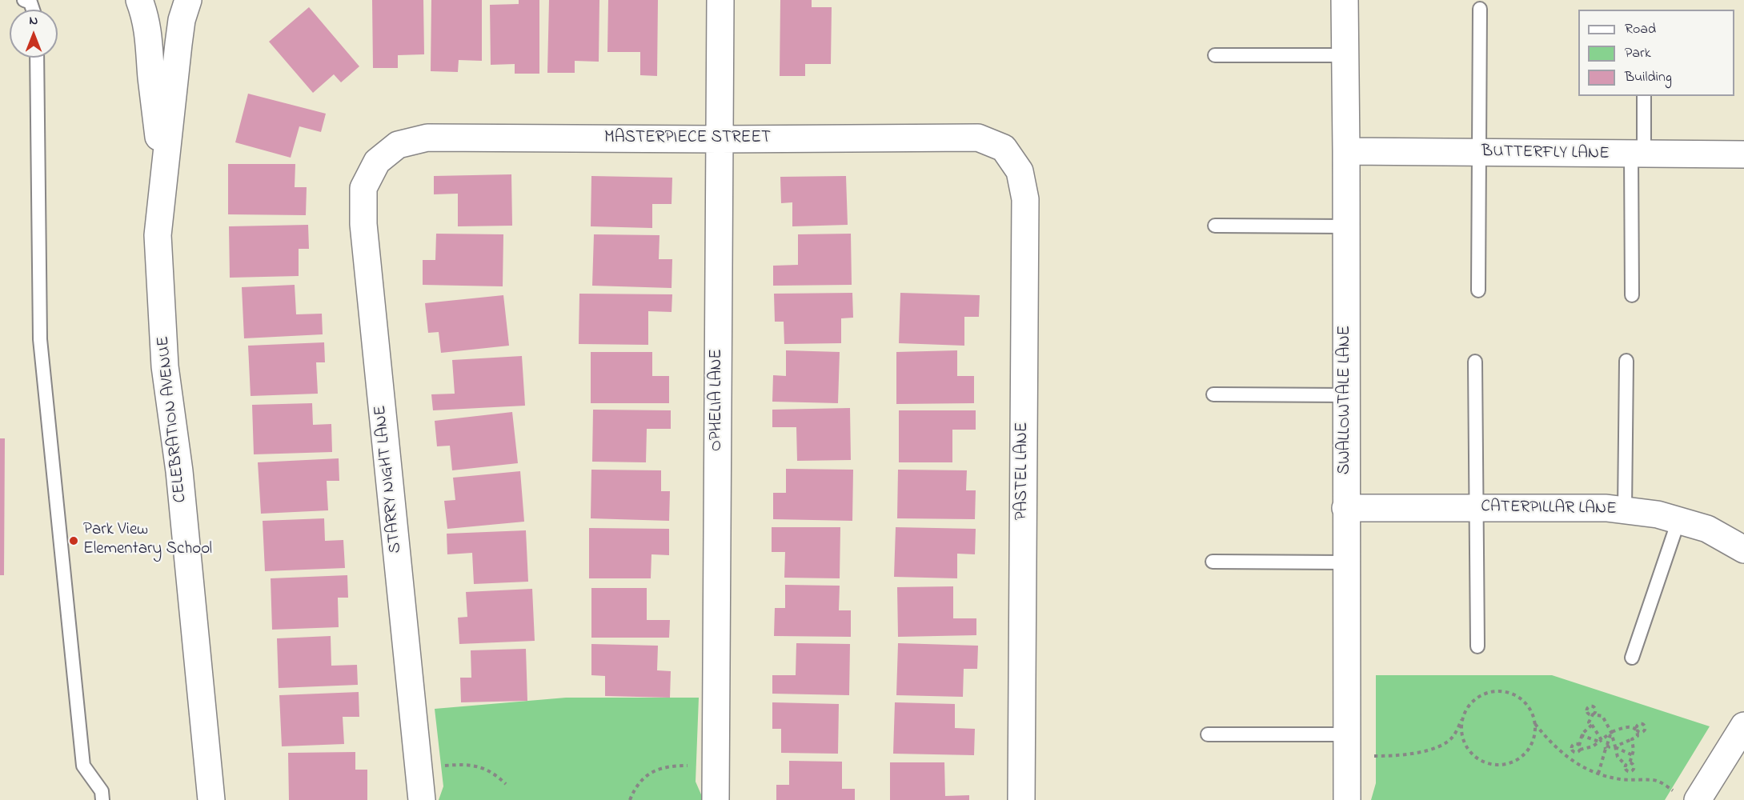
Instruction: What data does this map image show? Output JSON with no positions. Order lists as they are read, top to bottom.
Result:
{
  "streets": {
    "street": [
      "MASTERPIECE STREET",
      "BUTTERFLY LANE",
      "OPHELIA LANE",
      "SWALLOWTALE LANE",
      "CELEBRATION AVENUE",
      "PASTEL LANE",
      "STARRY NIGHT LANE",
      "CATERPILLAR LANE"
    ]
  },
  "crossings": [
    ["MASTERPIECE STREET", "OPHELIA LANE"],
    ["MASTERPIECE STREET", "PASTEL LANE"],
    ["MASTERPIECE STREET", "STARRY NIGHT LANE"],
    ["BUTTERFLY LANE", "SWALLOWTALE LANE"],
    ["SWALLOWTALE LANE", "CATERPILLAR LANE"]
  ],
  "places": ["Park View Elementary School"],
  "legend": ["Road", "Park", "Building"],
  "north": "top"
}
